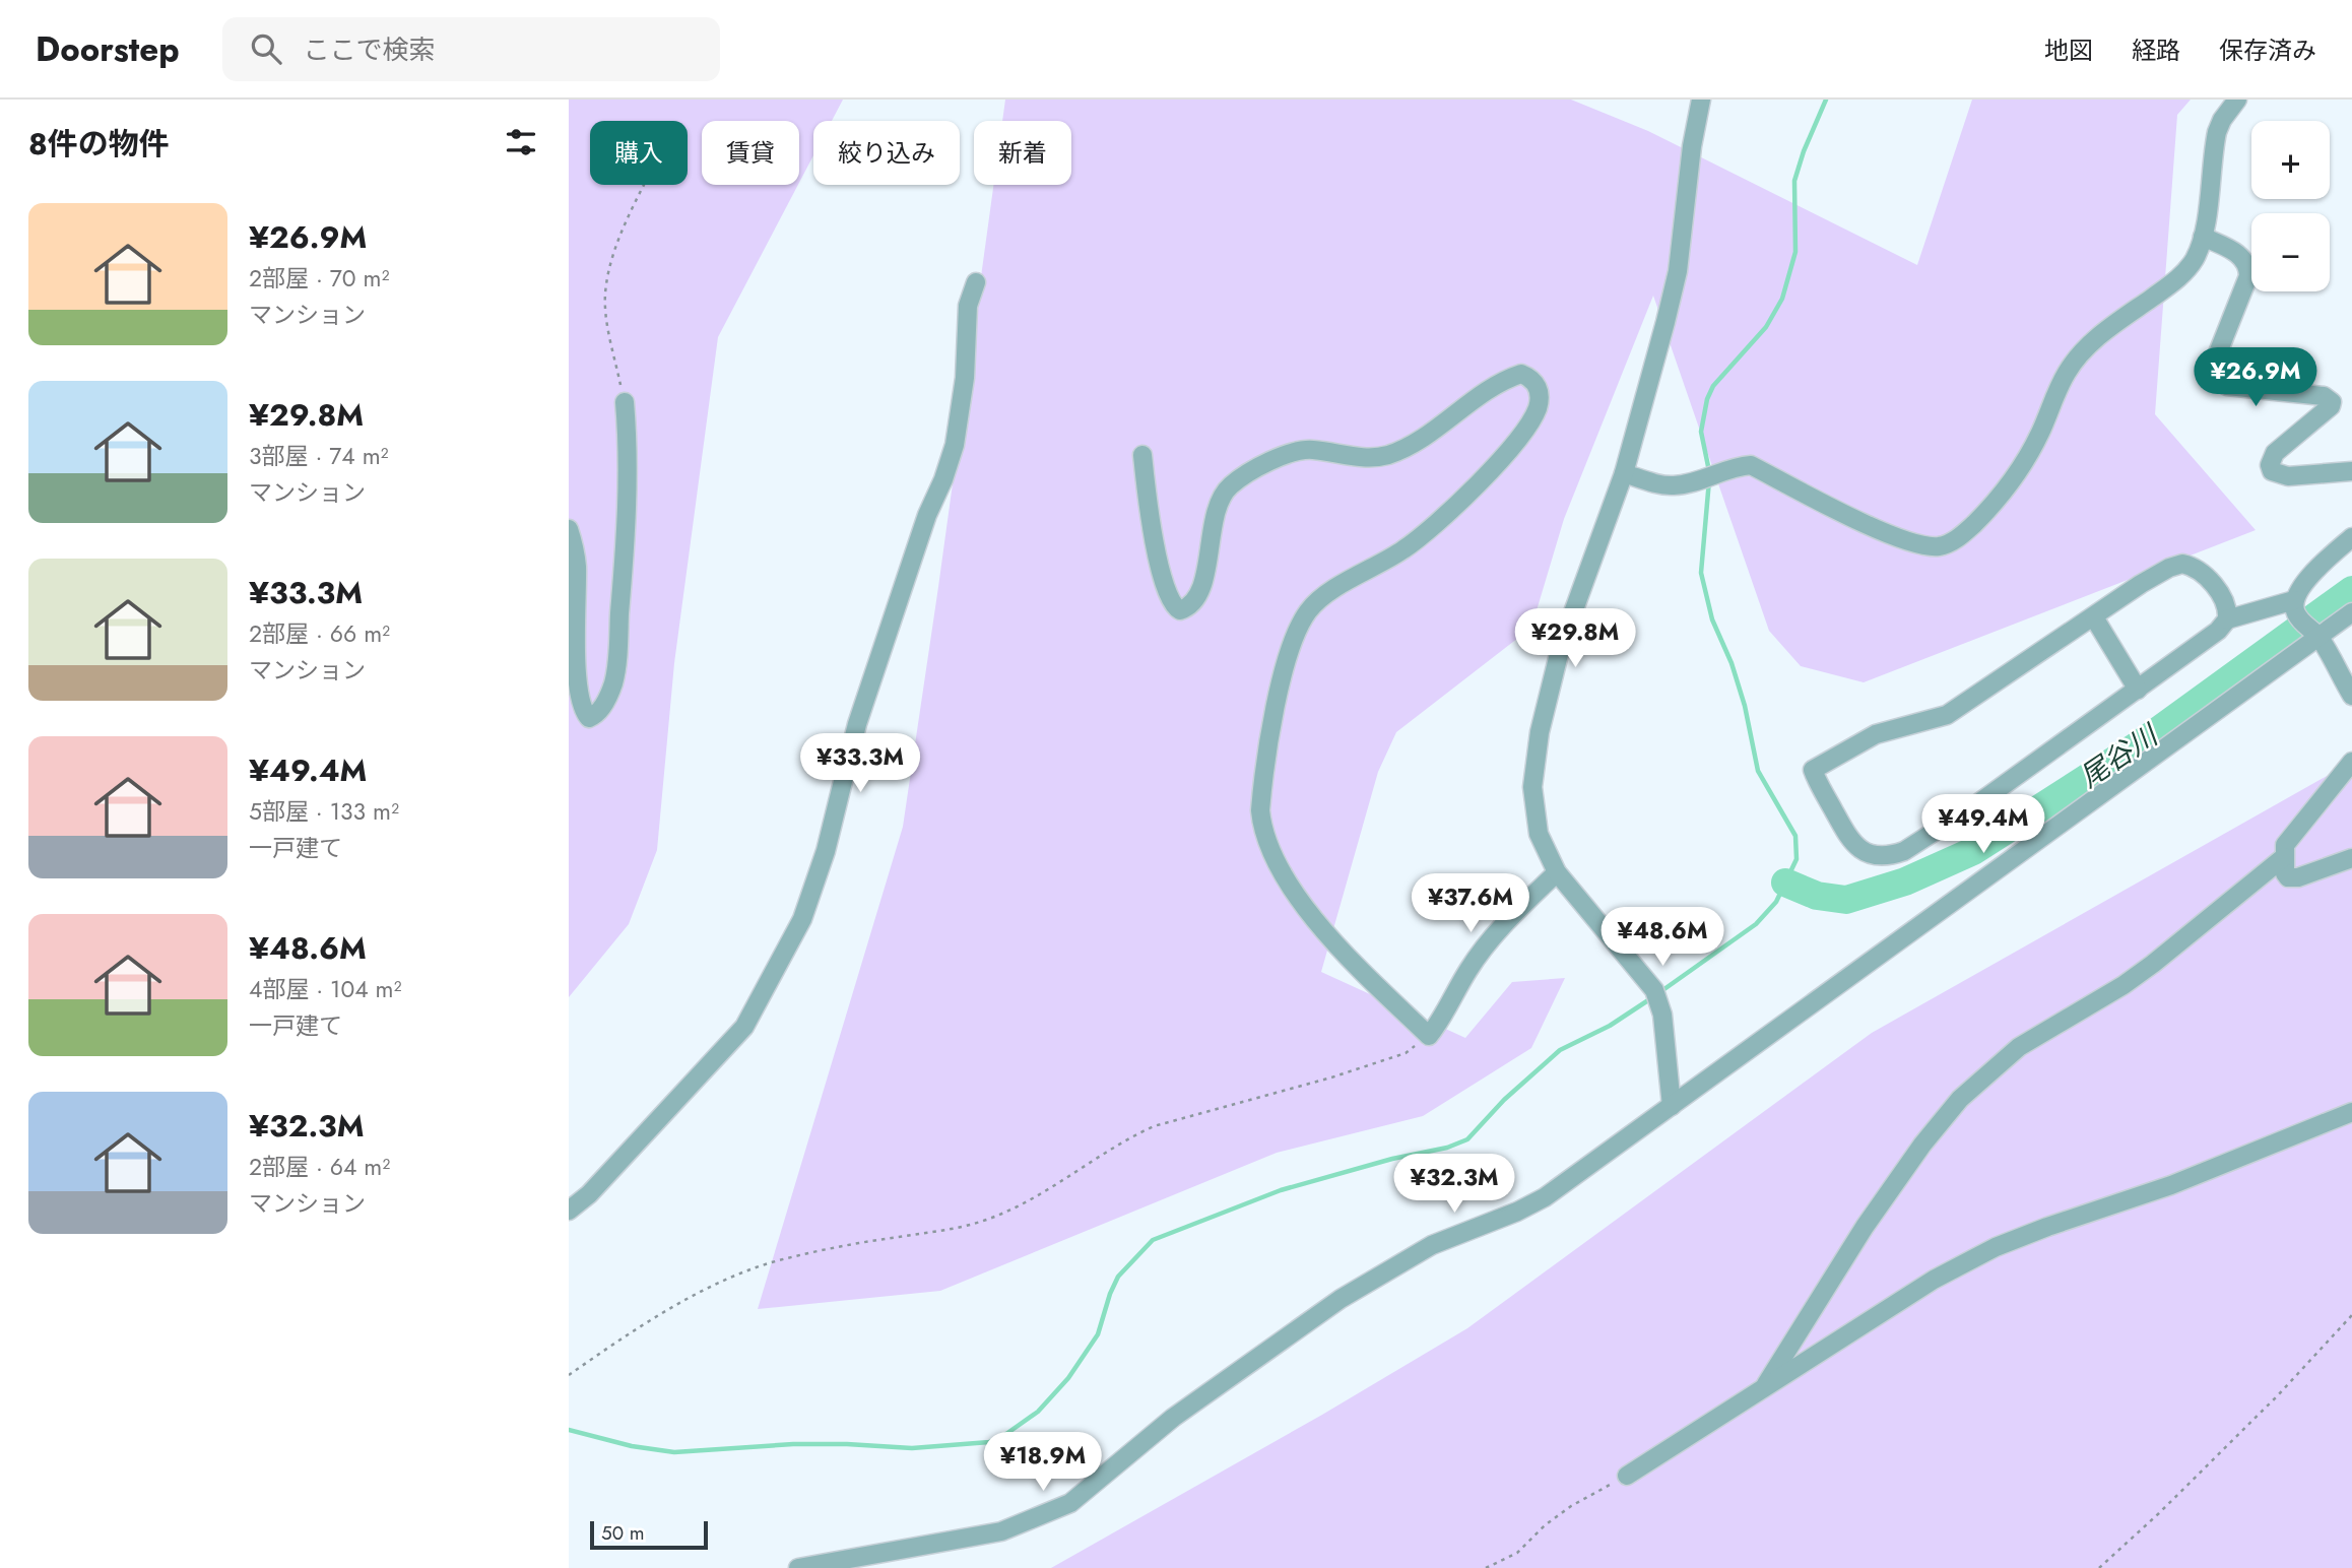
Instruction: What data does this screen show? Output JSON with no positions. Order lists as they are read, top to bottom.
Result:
{
  "water": ["尾谷川"],
  "scale_bar": "50 m",
  "page": {
    "header": "Doorstep",
    "search": "ここで検索",
    "nav": ["地図", "経路", "保存済み"],
    "heading": "8件の物件",
    "map_buttons": ["+", "−"],
    "chip": [
      "購入",
      "賃貸",
      "絞り込み",
      "新着"
    ],
    "list": [
      {
        "name": "¥26.9M",
        "note": "2部屋 · 70 m² · マンション"
      },
      {
        "name": "¥29.8M",
        "note": "3部屋 · 74 m² · マンション"
      },
      {
        "name": "¥33.3M",
        "note": "2部屋 · 66 m² · マンション"
      },
      {
        "name": "¥49.4M",
        "note": "5部屋 · 133 m² · 一戸建て"
      },
      {
        "name": "¥48.6M",
        "note": "4部屋 · 104 m² · 一戸建て"
      },
      {
        "name": "¥32.3M",
        "note": "2部屋 · 64 m² · マンション"
      }
    ],
    "price": [
      "¥26.9M",
      "¥29.8M",
      "¥33.3M",
      "¥49.4M",
      "¥37.6M",
      "¥48.6M",
      "¥32.3M",
      "¥18.9M"
    ],
    "scale": "50 m"
  }
}
